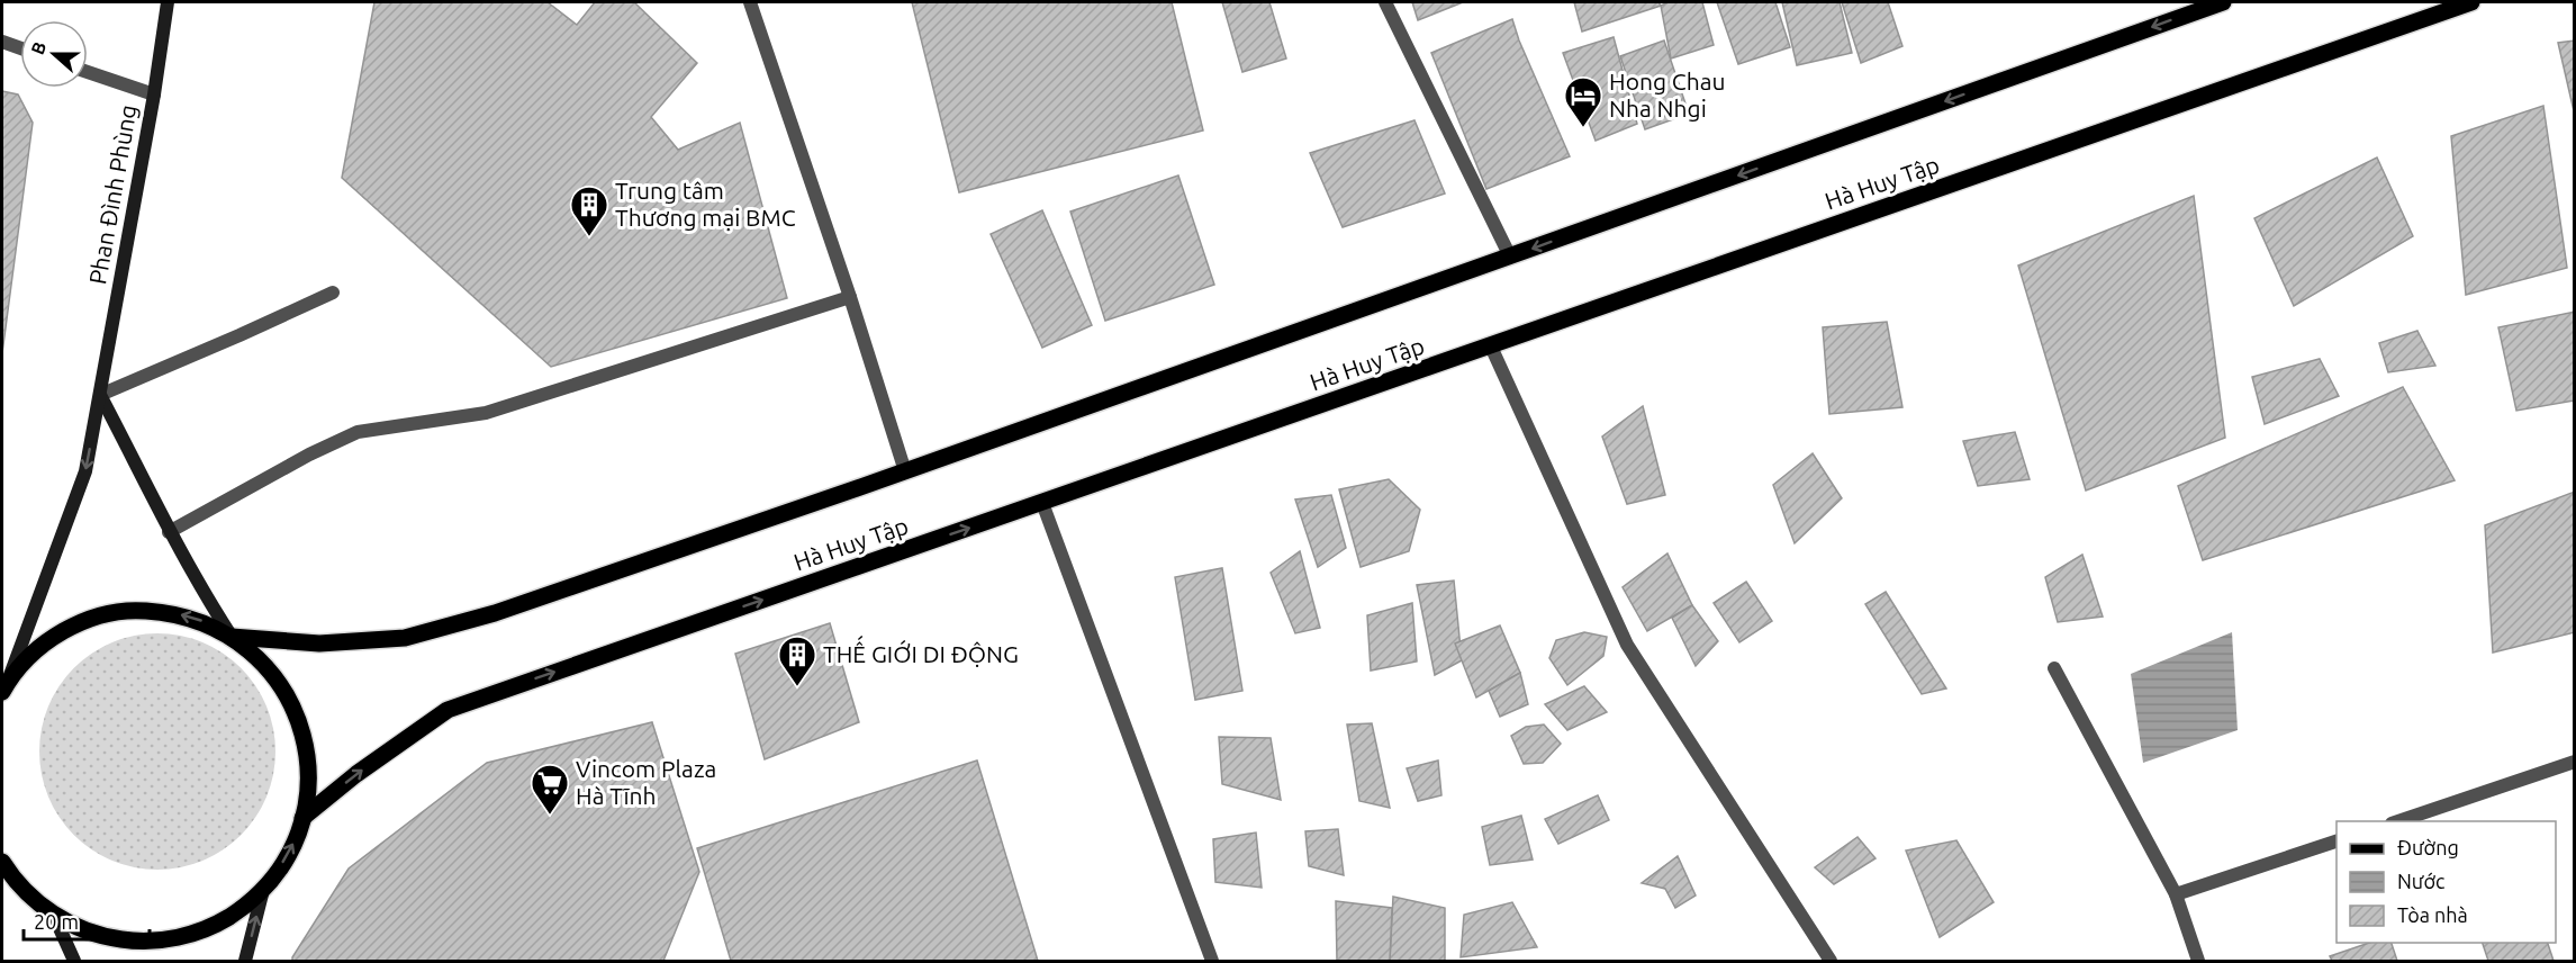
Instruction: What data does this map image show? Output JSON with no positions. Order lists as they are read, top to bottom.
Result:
{
  "streets": {
    "main road": ["Hà Huy Tập", "Phan Đình Phùng"]
  },
  "one_way": ["Phan Đình Phùng"],
  "places": {
    "hotel": ["Hong Chau Nha Nhgi"],
    "building": ["Trung tâm Thương mại BMC", "THẾ GIỚI DI ĐỘNG"],
    "supermarket": ["Vincom Plaza Hà Tĩnh"]
  },
  "legend": ["Đường", "Nước", "Tòa nhà"],
  "scale_bar": "20 m",
  "north": "left"
}
